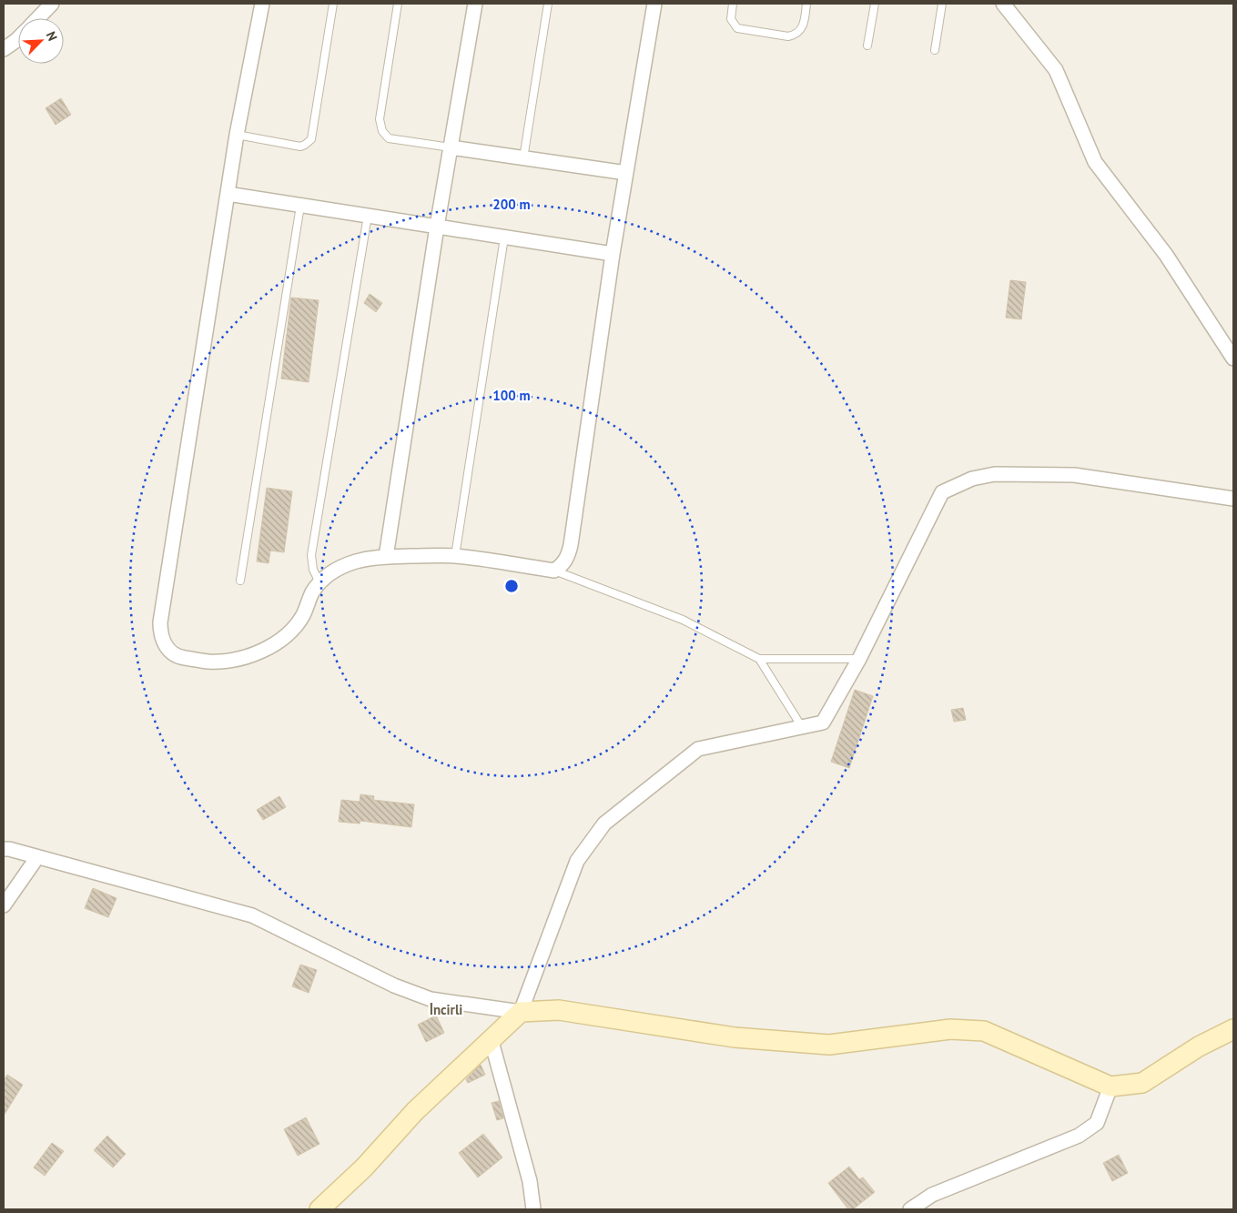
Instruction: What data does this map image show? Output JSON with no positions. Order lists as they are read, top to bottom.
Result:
{
  "districts": ["İncirli"],
  "north": "top right",
  "rings": ["200 m", "100 m"]
}
